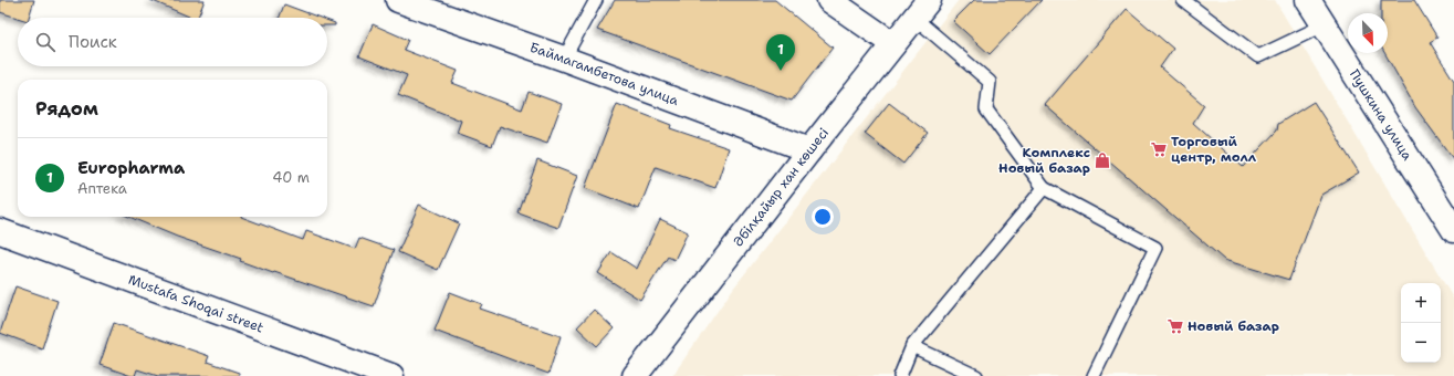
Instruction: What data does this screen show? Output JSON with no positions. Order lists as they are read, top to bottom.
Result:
{
  "streets": {
    "street": [
      "Баймагамбетова улица",
      "Пушкина улица",
      "Әбілқайыр хан көшесі",
      "Mustafa Shoqai street"
    ]
  },
  "crossings": [
    ["Баймагамбетова улица", "Әбілқайыр хан көшесі"]
  ],
  "places": {
    "supermarket": ["Торговый центр, молл", "Новый базар"],
    "shop": ["Комплекс Новый базар"]
  },
  "north": "bottom right",
  "page": {
    "search": "Поиск",
    "pins": "1",
    "heading": "Рядом",
    "list": [
      {
        "mark": "1",
        "name": "Europharma",
        "note": "Аптека",
        "value": "40 m"
      }
    ],
    "map_buttons": ["+", "−"]
  }
}
